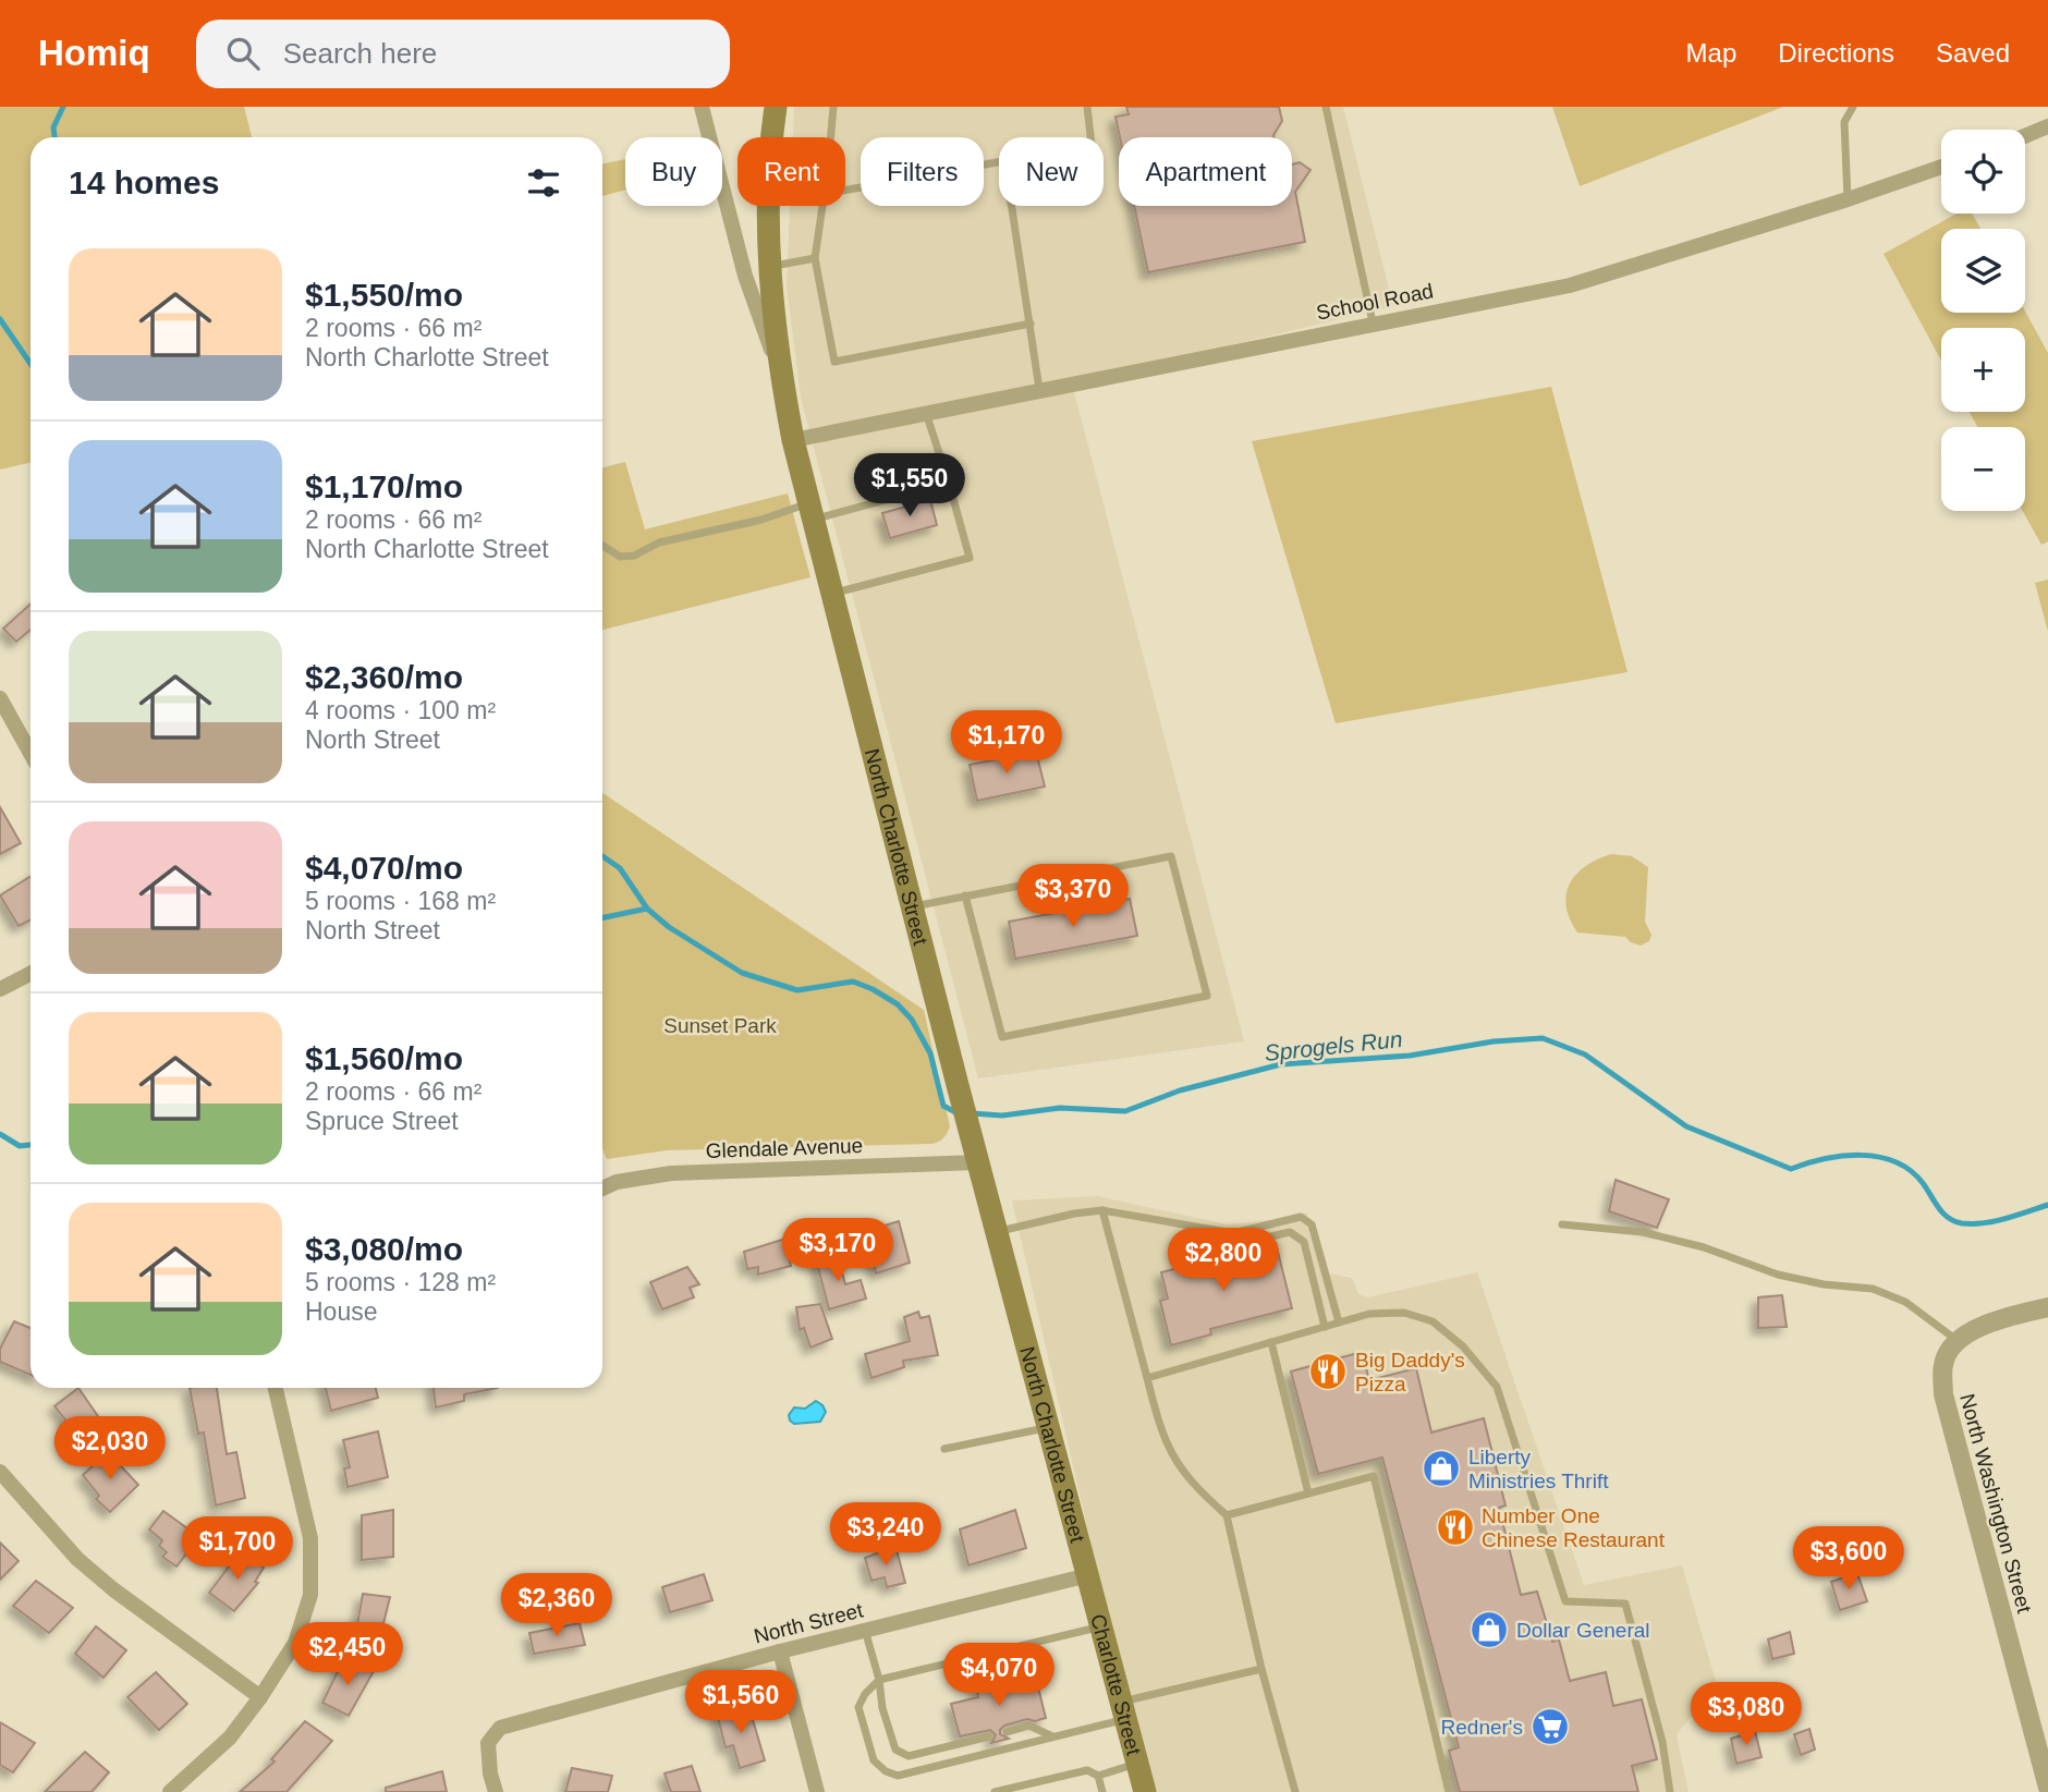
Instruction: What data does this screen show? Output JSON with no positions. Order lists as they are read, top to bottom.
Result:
{
  "streets": {
    "main road": ["North Charlotte Street", "Charlotte Street"],
    "street": [
      "School Road",
      "Glendale Avenue",
      "North Washington Street",
      "North Street"
    ]
  },
  "crossings": [
    ["School Road", "North Charlotte Street"],
    ["North Charlotte Street", "Glendale Avenue"],
    ["North Charlotte Street", "North Street"],
    ["North Charlotte Street", "Charlotte Street"],
    ["North Street", "Charlotte Street"]
  ],
  "water": ["Sprogels Run"],
  "parks": ["Sunset Park"],
  "places": {
    "restaurant": ["Big Daddy's Pizza", "Number One Chinese Restaurant"],
    "shop": ["Liberty Ministries Thrift", "Dollar General"],
    "supermarket": ["Redner's"]
  },
  "page": {
    "header": "Homiq",
    "search": "Search here",
    "nav": ["Map", "Directions", "Saved"],
    "map_buttons": ["+", "−"],
    "chip": [
      "Buy",
      "Rent",
      "Filters",
      "New",
      "Apartment"
    ],
    "heading": "14 homes",
    "list": [
      {
        "name": "$1,550/mo",
        "note": "2 rooms · 66 m² · North Charlotte Street"
      },
      {
        "name": "$1,170/mo",
        "note": "2 rooms · 66 m² · North Charlotte Street"
      },
      {
        "name": "$2,360/mo",
        "note": "4 rooms · 100 m² · North Street"
      },
      {
        "name": "$4,070/mo",
        "note": "5 rooms · 168 m² · North Street"
      },
      {
        "name": "$1,560/mo",
        "note": "2 rooms · 66 m² · Spruce Street"
      },
      {
        "name": "$3,080/mo",
        "note": "5 rooms · 128 m² · House"
      }
    ],
    "price": [
      "$1,550",
      "$1,170",
      "$3,370",
      "$3,170",
      "$2,800",
      "$2,030",
      "$3,240",
      "$1,700",
      "$3,600",
      "$2,360",
      "$2,450",
      "$4,070",
      "$1,560",
      "$3,080"
    ]
  }
}
